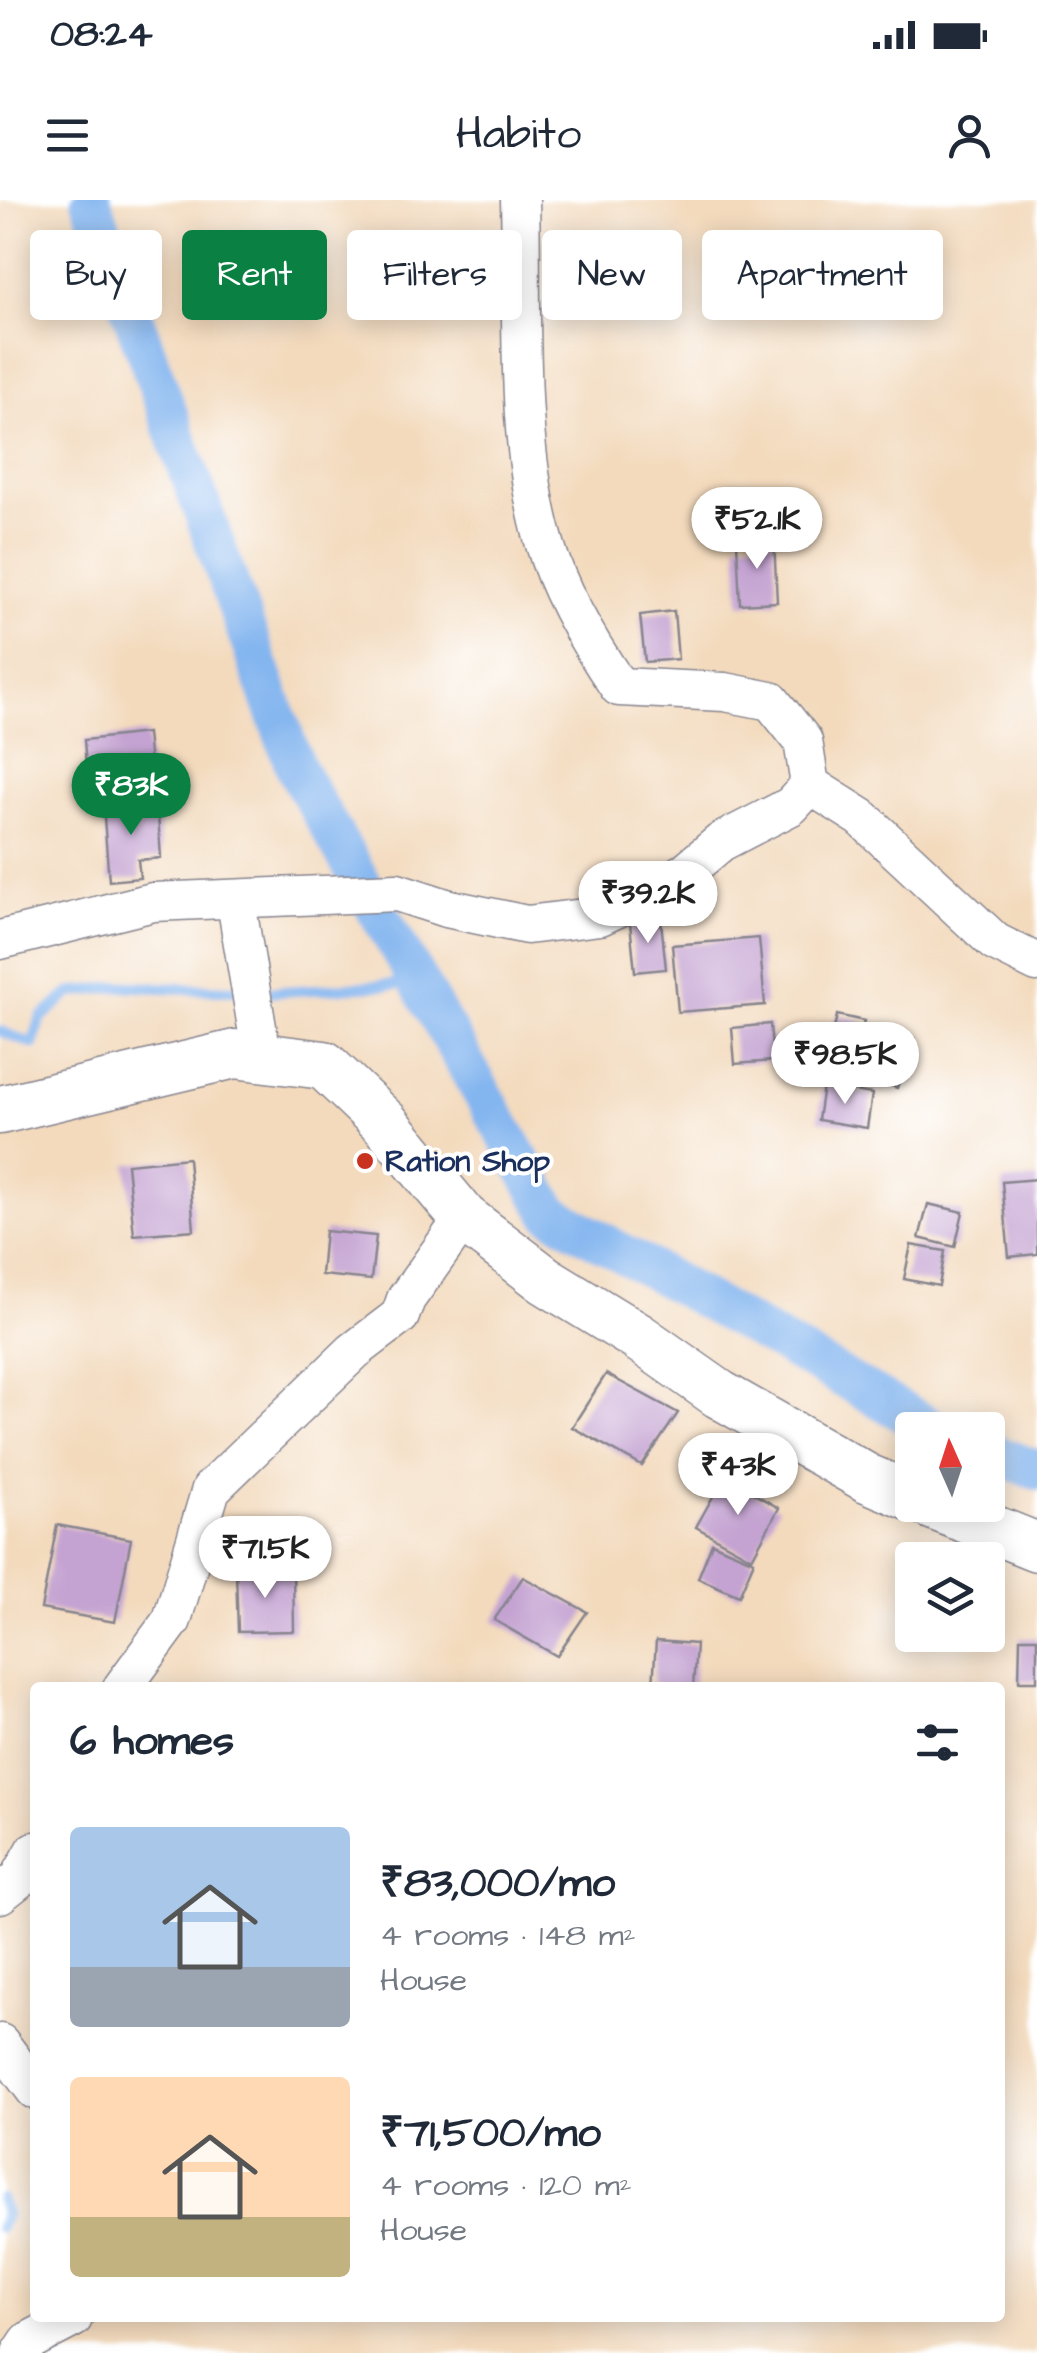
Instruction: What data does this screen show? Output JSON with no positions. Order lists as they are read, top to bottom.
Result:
{
  "places": ["Ration Shop"],
  "north": "top",
  "page": {
    "status": "08:24",
    "header": "Habito",
    "chip": [
      "Buy",
      "Rent",
      "Filters",
      "New",
      "Apartment"
    ],
    "price": [
      "₹52.1K",
      "₹83K",
      "₹39.2K",
      "₹98.5K",
      "₹43K",
      "₹71.5K"
    ],
    "heading": "6 homes",
    "list": [
      {
        "name": "₹83,000/mo",
        "note": "4 rooms · 148 m² · House"
      },
      {
        "name": "₹71,500/mo",
        "note": "4 rooms · 120 m² · House"
      }
    ]
  }
}
